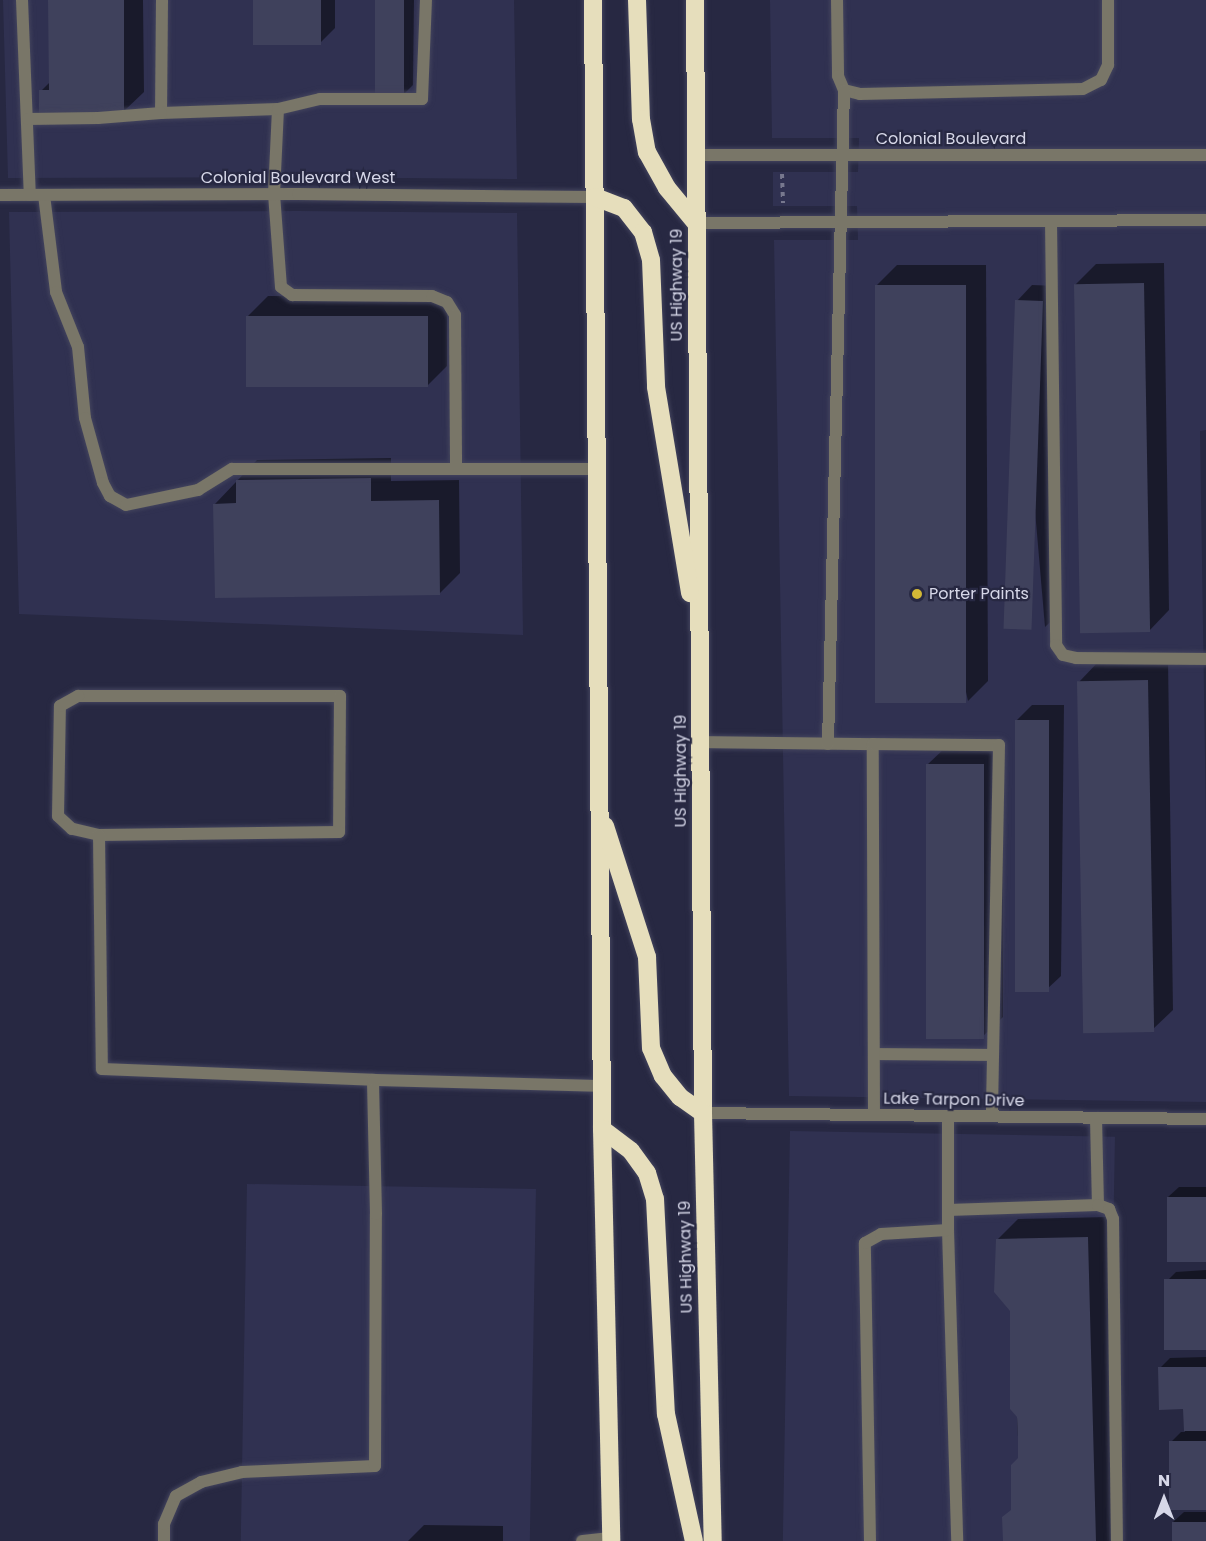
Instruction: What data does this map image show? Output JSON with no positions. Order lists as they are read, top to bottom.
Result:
{
  "streets": {
    "highway": ["US Highway 19"],
    "street": ["Colonial Boulevard", "Colonial Boulevard West", "Lake Tarpon Drive"]
  },
  "crossings": [
    ["Colonial Boulevard", "US Highway 19"],
    ["US Highway 19", "Lake Tarpon Drive"]
  ],
  "places": ["Porter Paints"],
  "north": "top"
}
